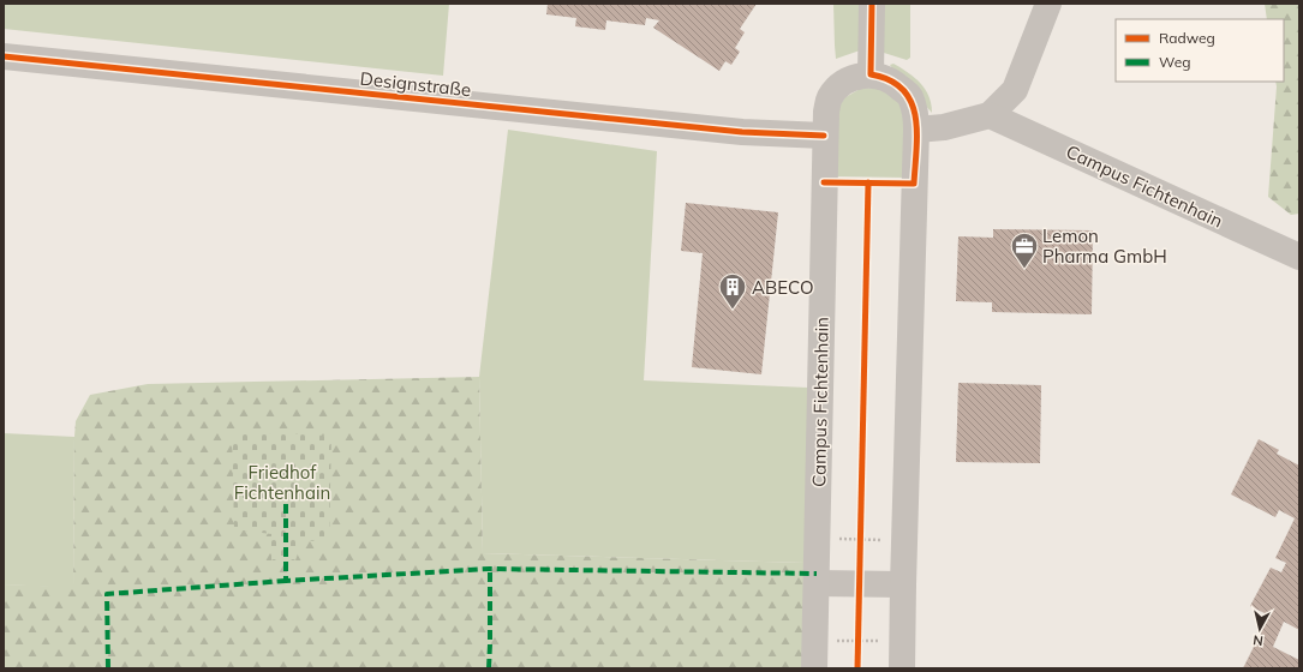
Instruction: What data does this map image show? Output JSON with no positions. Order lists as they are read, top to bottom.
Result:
{
  "streets": {
    "street": ["Designstraße", "Campus Fichtenhain"]
  },
  "crossings": [
    ["Designstraße", "Campus Fichtenhain"]
  ],
  "parks": ["Friedhof Fichtenhain"],
  "places": {
    "office": ["Lemon Pharma GmbH"],
    "building": ["ABECO"]
  },
  "legend": ["Radweg", "Weg"],
  "north": "bottom"
}
